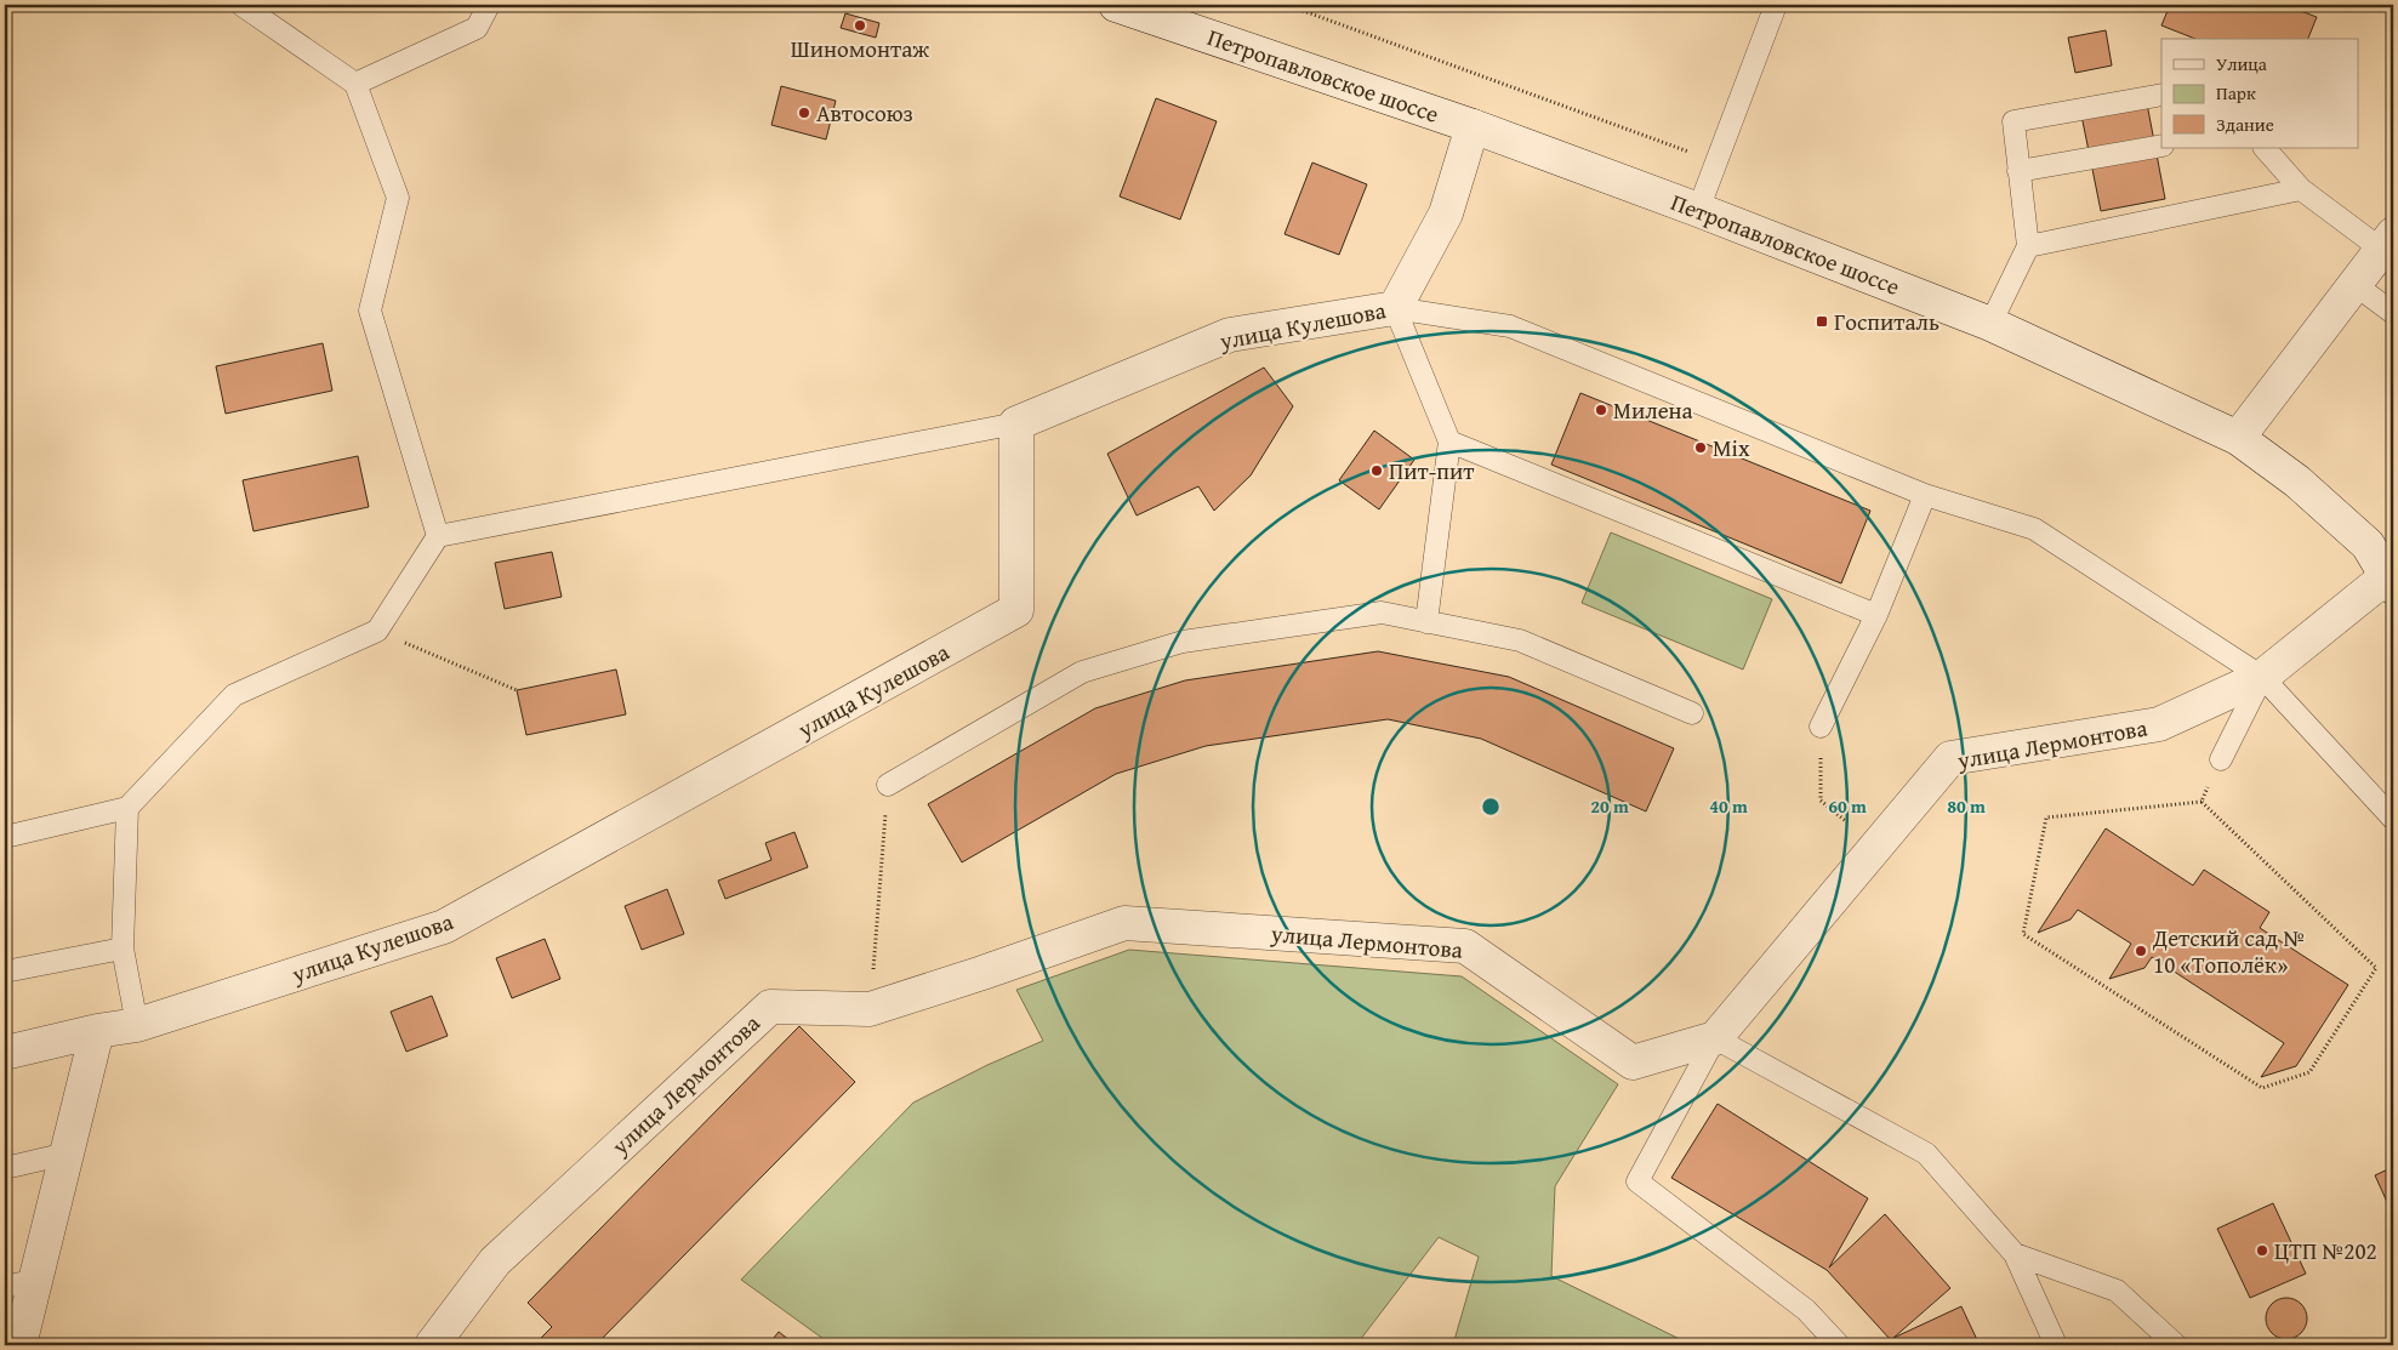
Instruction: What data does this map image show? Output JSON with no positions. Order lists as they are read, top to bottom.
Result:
{
  "streets": {
    "street": ["Петропавловское шоссе", "улица Кулешова", "улица Лермонтова"]
  },
  "crossings": [
    ["Петропавловское шоссе", "улица Кулешова"],
    ["Петропавловское шоссе", "улица Лермонтова"]
  ],
  "places": {
    "other": [
      "Шиномонтаж",
      "Автосоюз",
      "Милена",
      "Mix",
      "Пит-пит",
      "Детский сад № 10 «Тополёк»",
      "ЦТП №202"
    ],
    "transit": ["Госпиталь"]
  },
  "legend": ["Улица", "Парк", "Здание"],
  "rings": [
    "20 m",
    "40 m",
    "60 m",
    "80 m"
  ]
}
